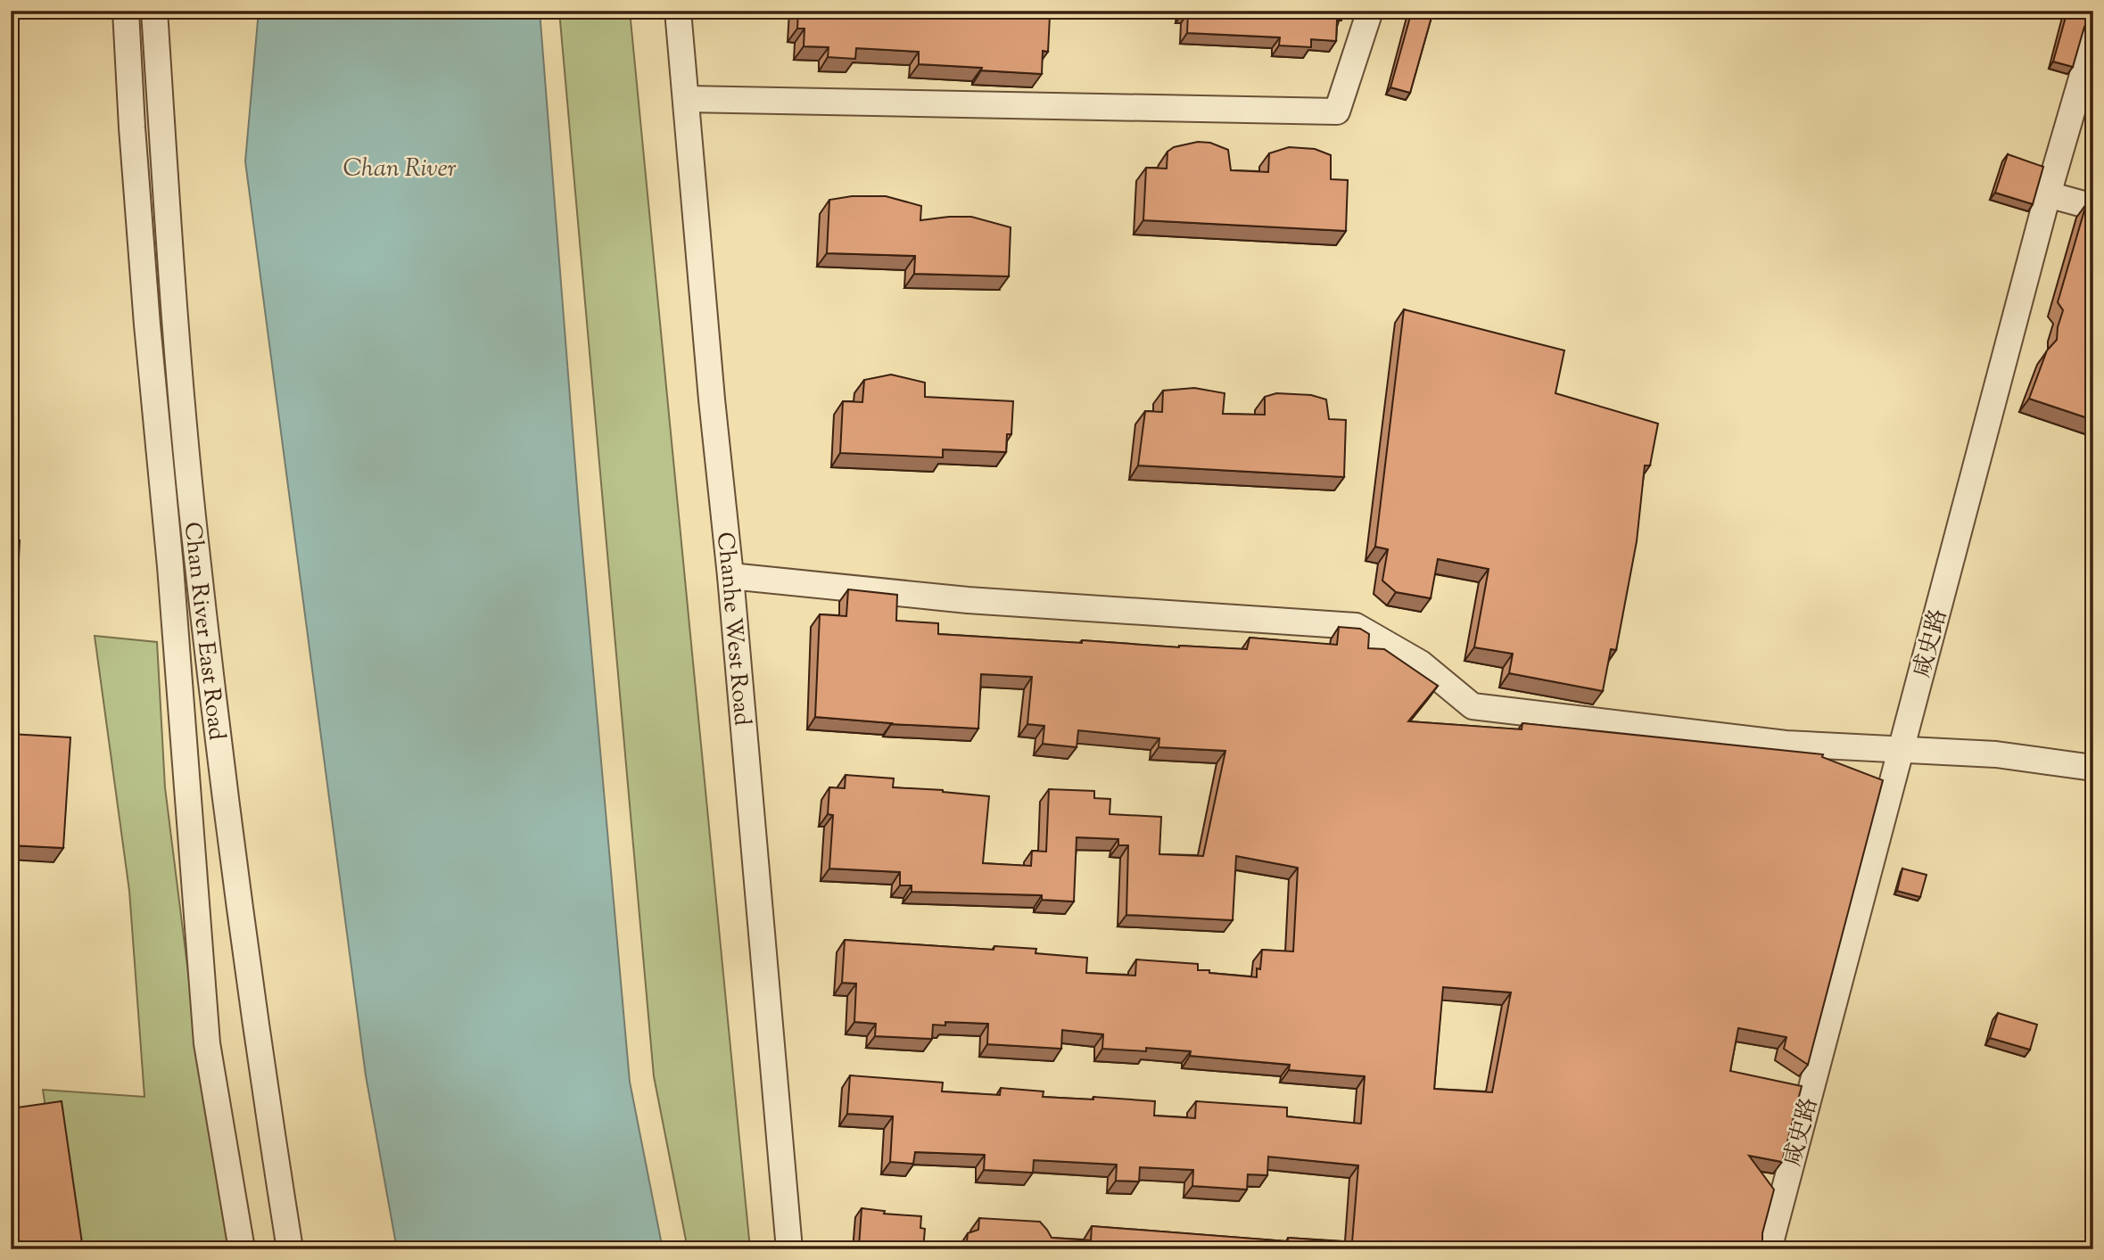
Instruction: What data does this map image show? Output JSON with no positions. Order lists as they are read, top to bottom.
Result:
{
  "streets": {
    "street": ["Chanhe West Road", "Chan River East Road", "咸史路"]
  },
  "water": ["Chan River"]
}
